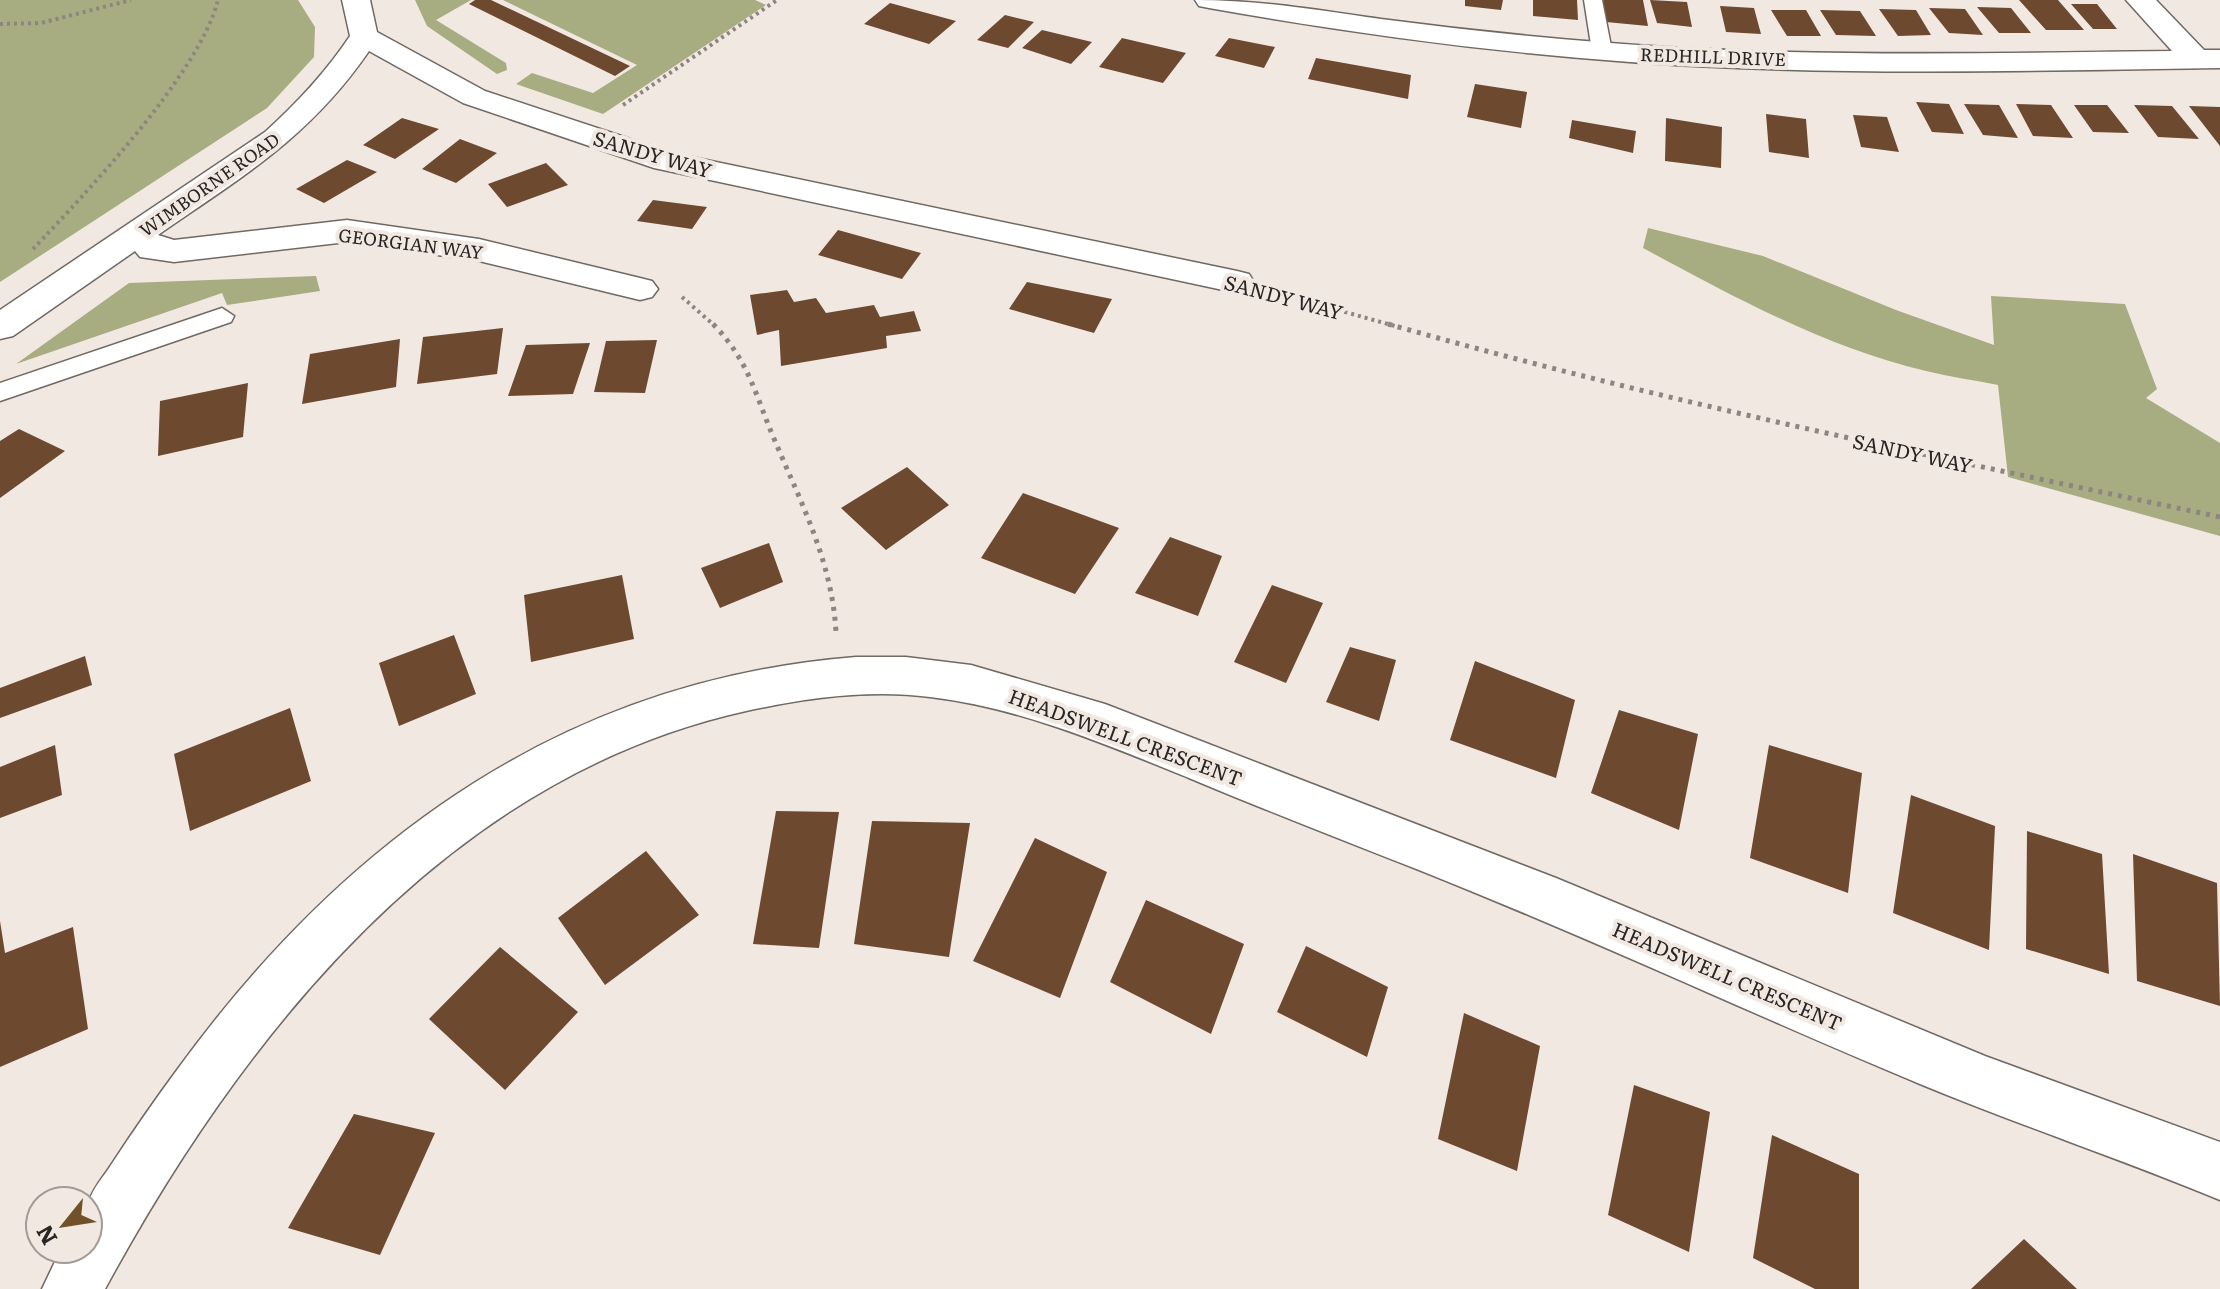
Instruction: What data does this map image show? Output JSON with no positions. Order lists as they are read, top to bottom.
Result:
{
  "streets": {
    "street": [
      "REDHILL DRIVE",
      "SANDY WAY",
      "WIMBORNE ROAD",
      "GEORGIAN WAY",
      "HEADSWELL CRESCENT"
    ]
  },
  "crossings": [
    ["SANDY WAY", "WIMBORNE ROAD"],
    ["WIMBORNE ROAD", "GEORGIAN WAY"]
  ],
  "north": "bottom left"
}
